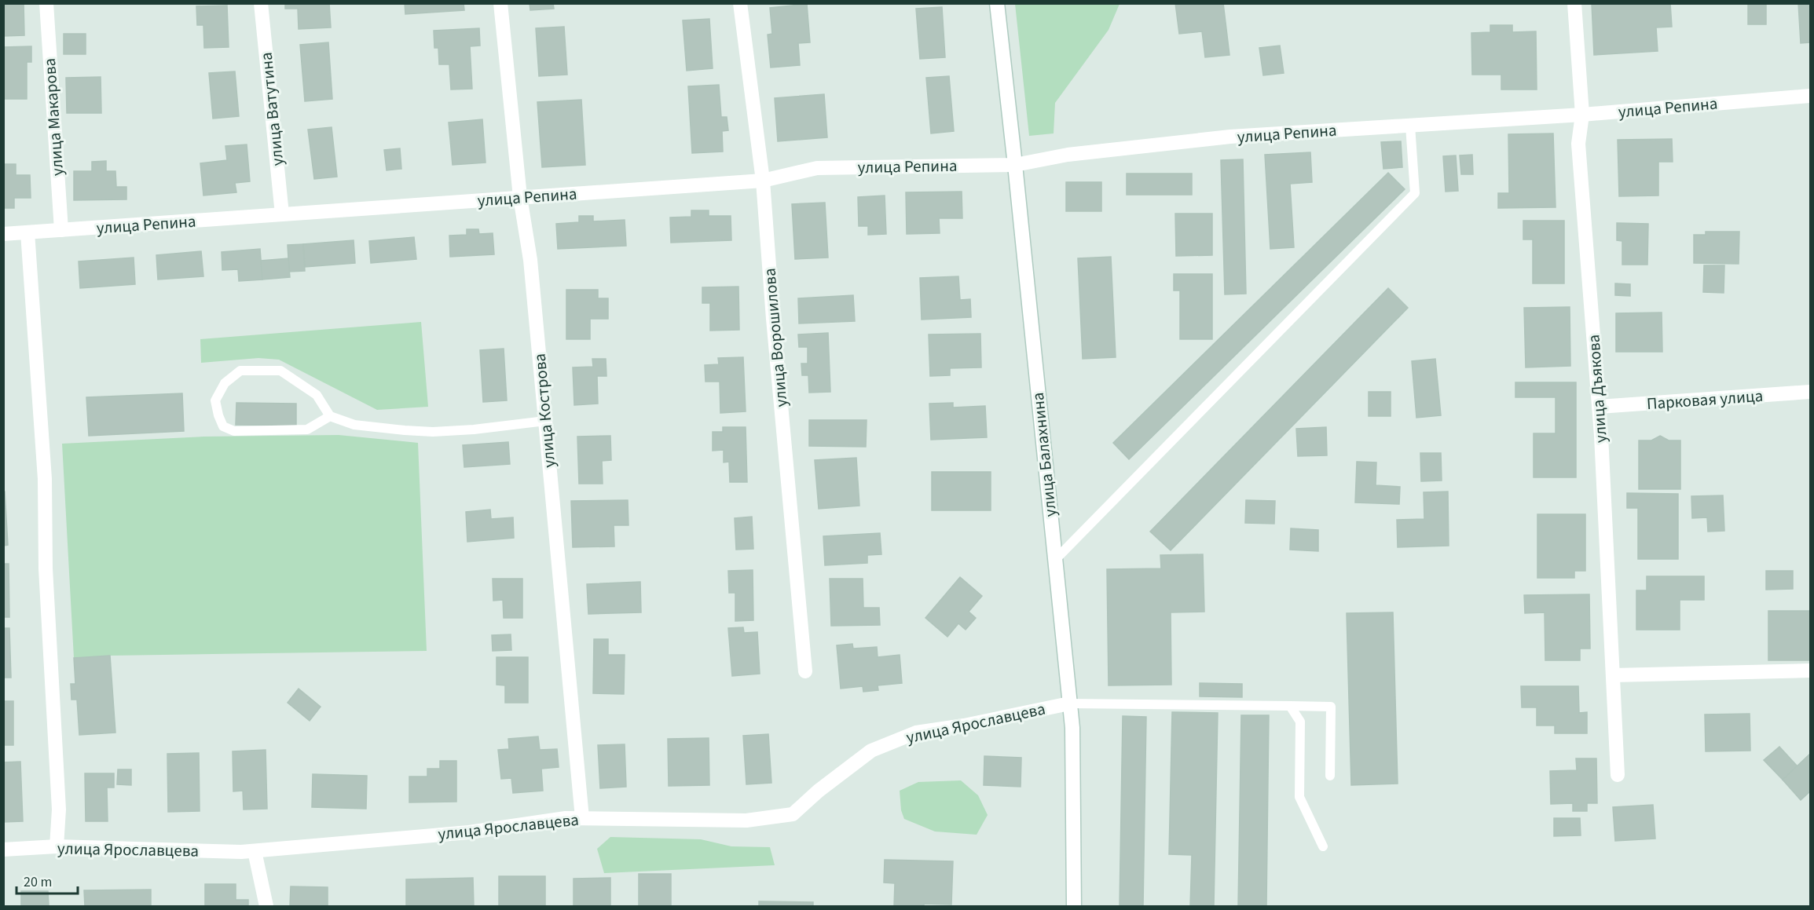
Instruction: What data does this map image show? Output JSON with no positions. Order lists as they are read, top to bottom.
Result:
{
  "streets": {
    "street": [
      "улица Репина",
      "улица Ватутина",
      "улица Макарова",
      "улица Ворошилова",
      "улица Дъякова",
      "Парковая улица",
      "улица Кострова",
      "улица Балахнина",
      "улица Ярославцева"
    ]
  },
  "crossings": [
    ["улица Репина", "улица Ватутина"],
    ["улица Репина", "улица Макарова"],
    ["улица Репина", "улица Ворошилова"],
    ["улица Репина", "улица Дъякова"],
    ["улица Репина", "улица Кострова"],
    ["улица Репина", "улица Балахнина"],
    ["улица Дъякова", "Парковая улица"],
    ["улица Кострова", "улица Ярославцева"],
    ["улица Балахнина", "улица Ярославцева"]
  ],
  "scale_bar": "20 m"
}
